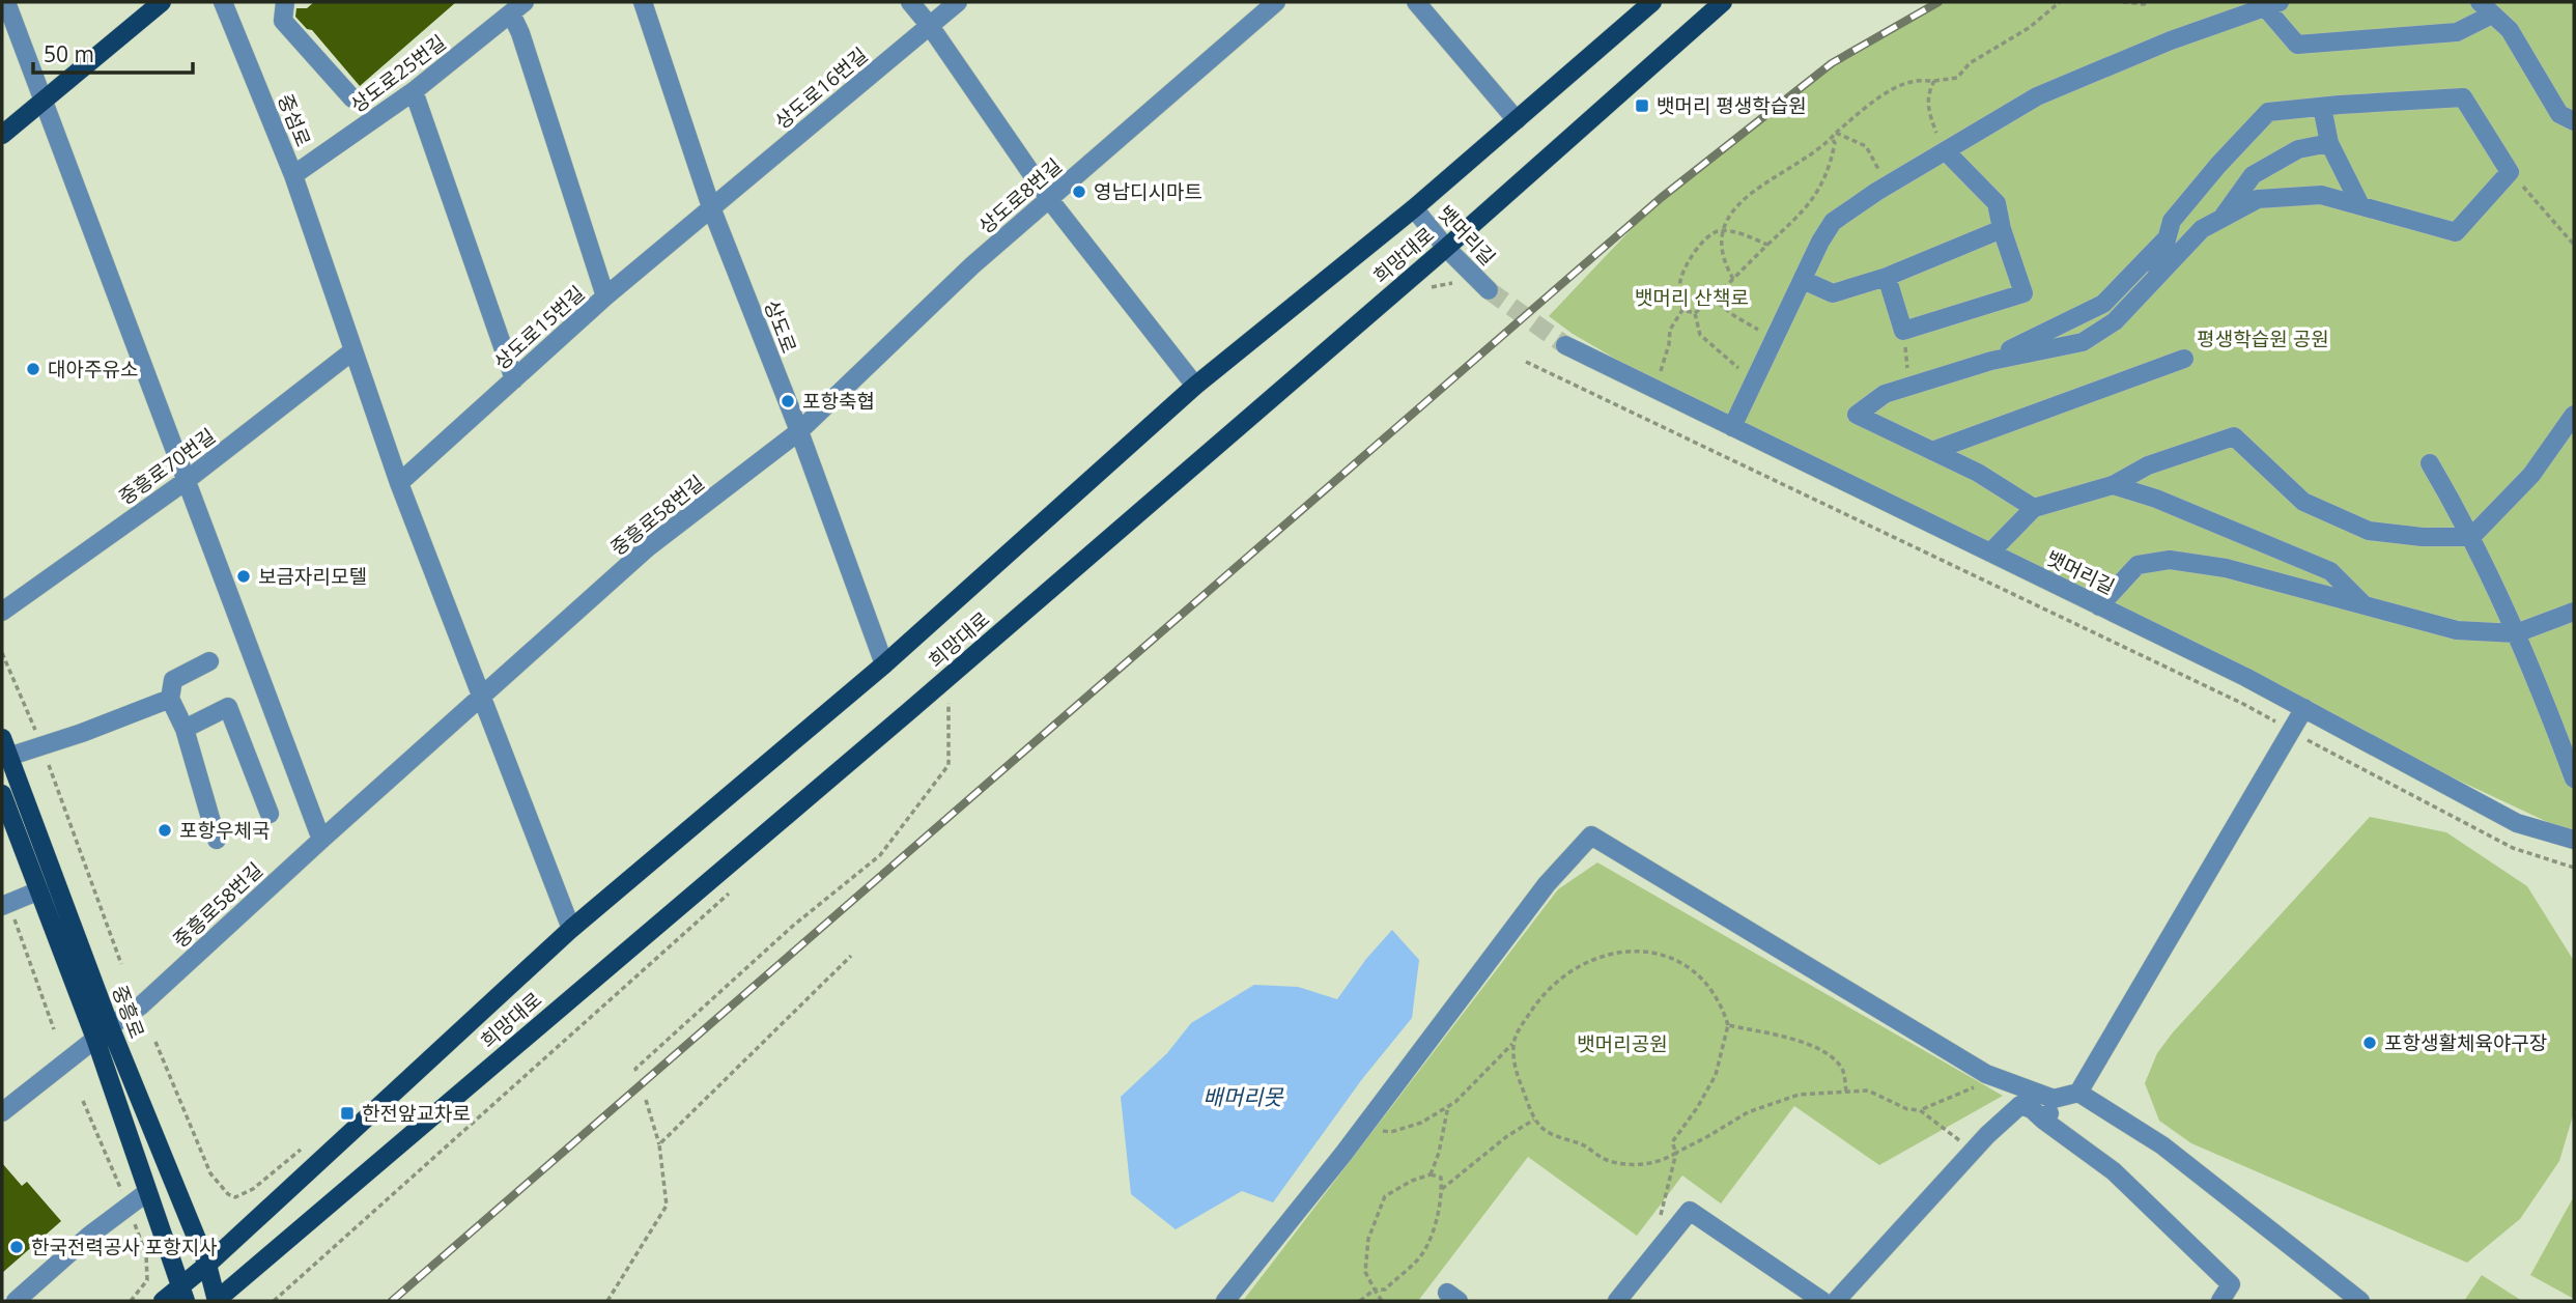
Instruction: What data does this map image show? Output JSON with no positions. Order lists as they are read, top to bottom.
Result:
{
  "streets": {
    "main road": ["희망대로", "중흥로"],
    "street": [
      "상도로25번길",
      "상도로16번길",
      "중섬로",
      "상도로8번길",
      "뱃머리길",
      "상도로",
      "상도로15번길",
      "중흥로70번길",
      "중흥로58번길"
    ]
  },
  "crossings": [
    ["상도로25번길", "중섬로"],
    ["상도로16번길", "상도로"],
    ["상도로16번길", "상도로15번길"],
    ["중섬로", "중흥로70번길"],
    ["상도로8번길", "상도로"],
    ["상도로8번길", "중흥로58번길"],
    ["뱃머리길", "희망대로"],
    ["희망대로", "상도로"],
    ["희망대로", "중흥로"],
    ["상도로", "상도로15번길"],
    ["상도로", "중흥로58번길"],
    ["중흥로58번길", "중흥로"]
  ],
  "water": ["배머리못"],
  "parks": ["뱃머리 산책로", "평생학습원 공원", "뱃머리공원"],
  "places": {
    "transit": ["뱃머리 평생학습원", "한전앞교차로"],
    "other": [
      "영남디시마트",
      "대아주유소",
      "포항축협",
      "보금자리모텔",
      "포항우체국",
      "포항생활체육야구장",
      "한국전력공사 포항지사"
    ]
  },
  "scale_bar": "50 m"
}
